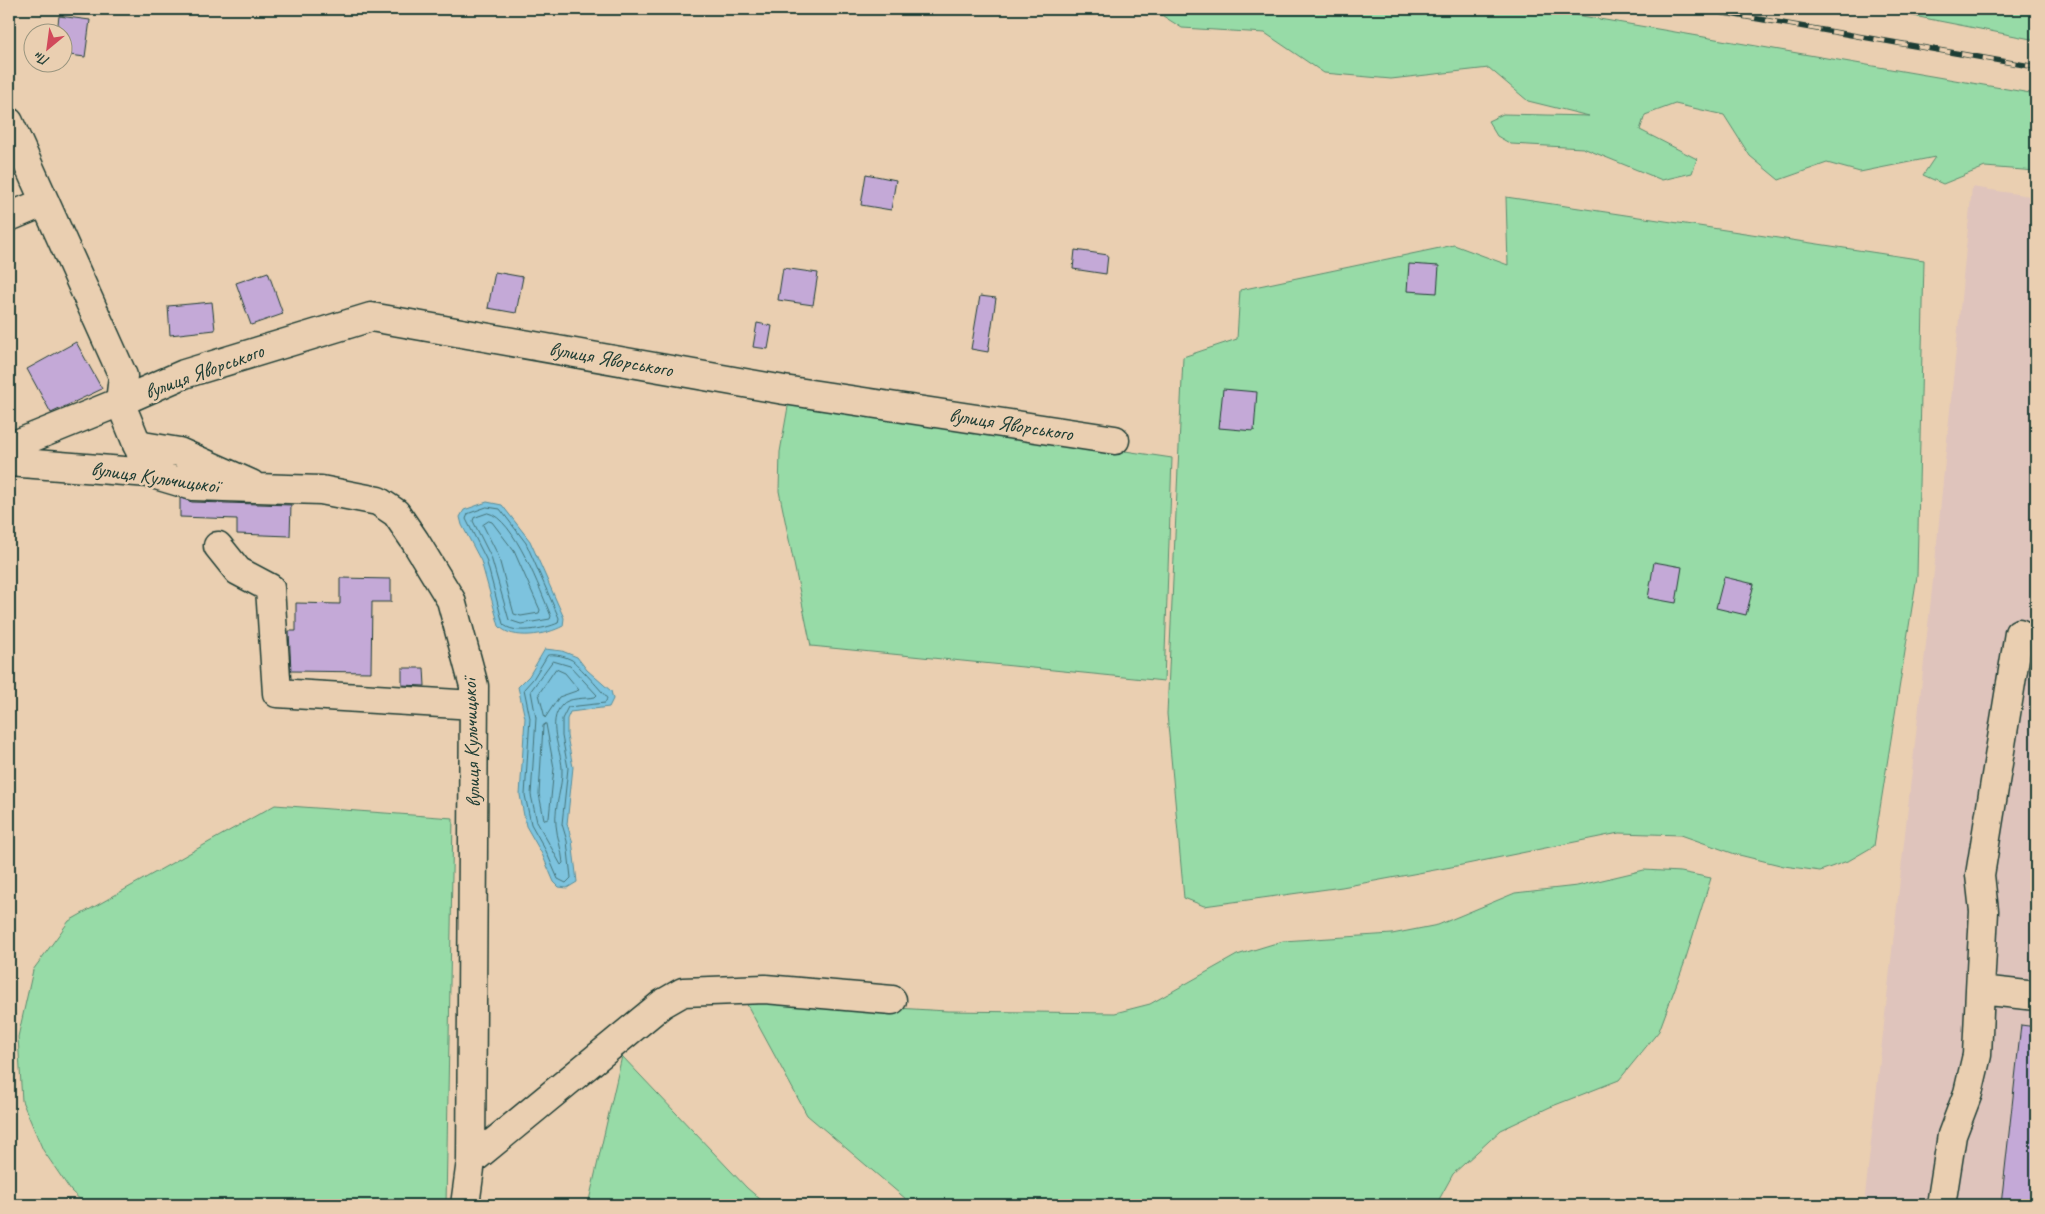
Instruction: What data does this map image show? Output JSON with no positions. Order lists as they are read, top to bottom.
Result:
{
  "streets": {
    "street": ["вулиця Яворського", "вулиця Кульчицької"]
  },
  "north": "bottom left"
}
